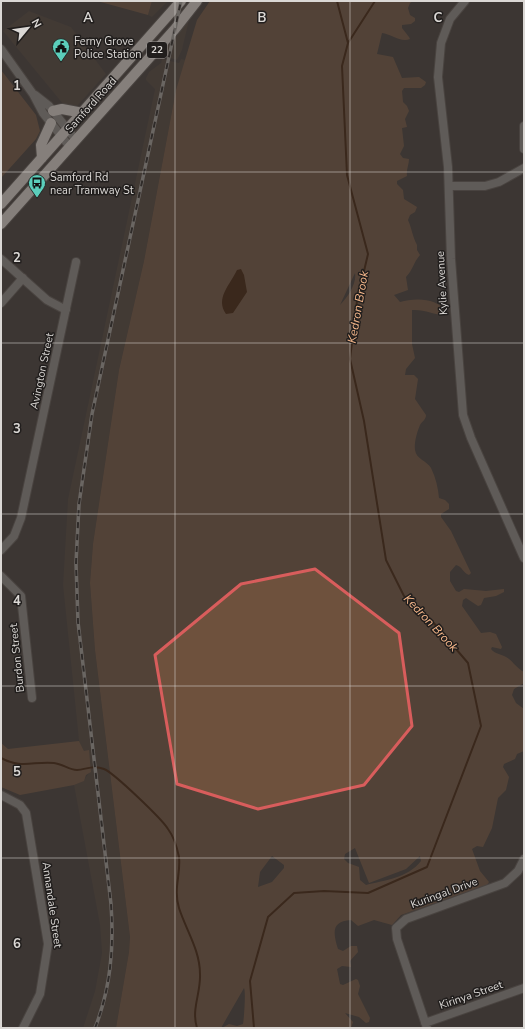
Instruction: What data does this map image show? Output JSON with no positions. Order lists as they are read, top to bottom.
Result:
{
  "streets": {
    "main road": ["22", "Samford Road"],
    "street": [
      "Kylie Avenue",
      "Avington Street",
      "Burdon Street",
      "Kuringal Drive",
      "Annandale Street",
      "Kirinya Street"
    ]
  },
  "crossings": [
    ["Kuringal Drive", "Kirinya Street"]
  ],
  "water": ["Kedron Brook"],
  "places": {
    "public building": ["Ferny Grove Police Station"],
    "bus stop": ["Samford Rd near Tramway St"]
  },
  "north": "top right",
  "grid": {
    "columns": ["A", "B", "C"],
    "rows": [
      "1",
      "2",
      "3",
      "4",
      "5",
      "6"
    ]
  }
}
